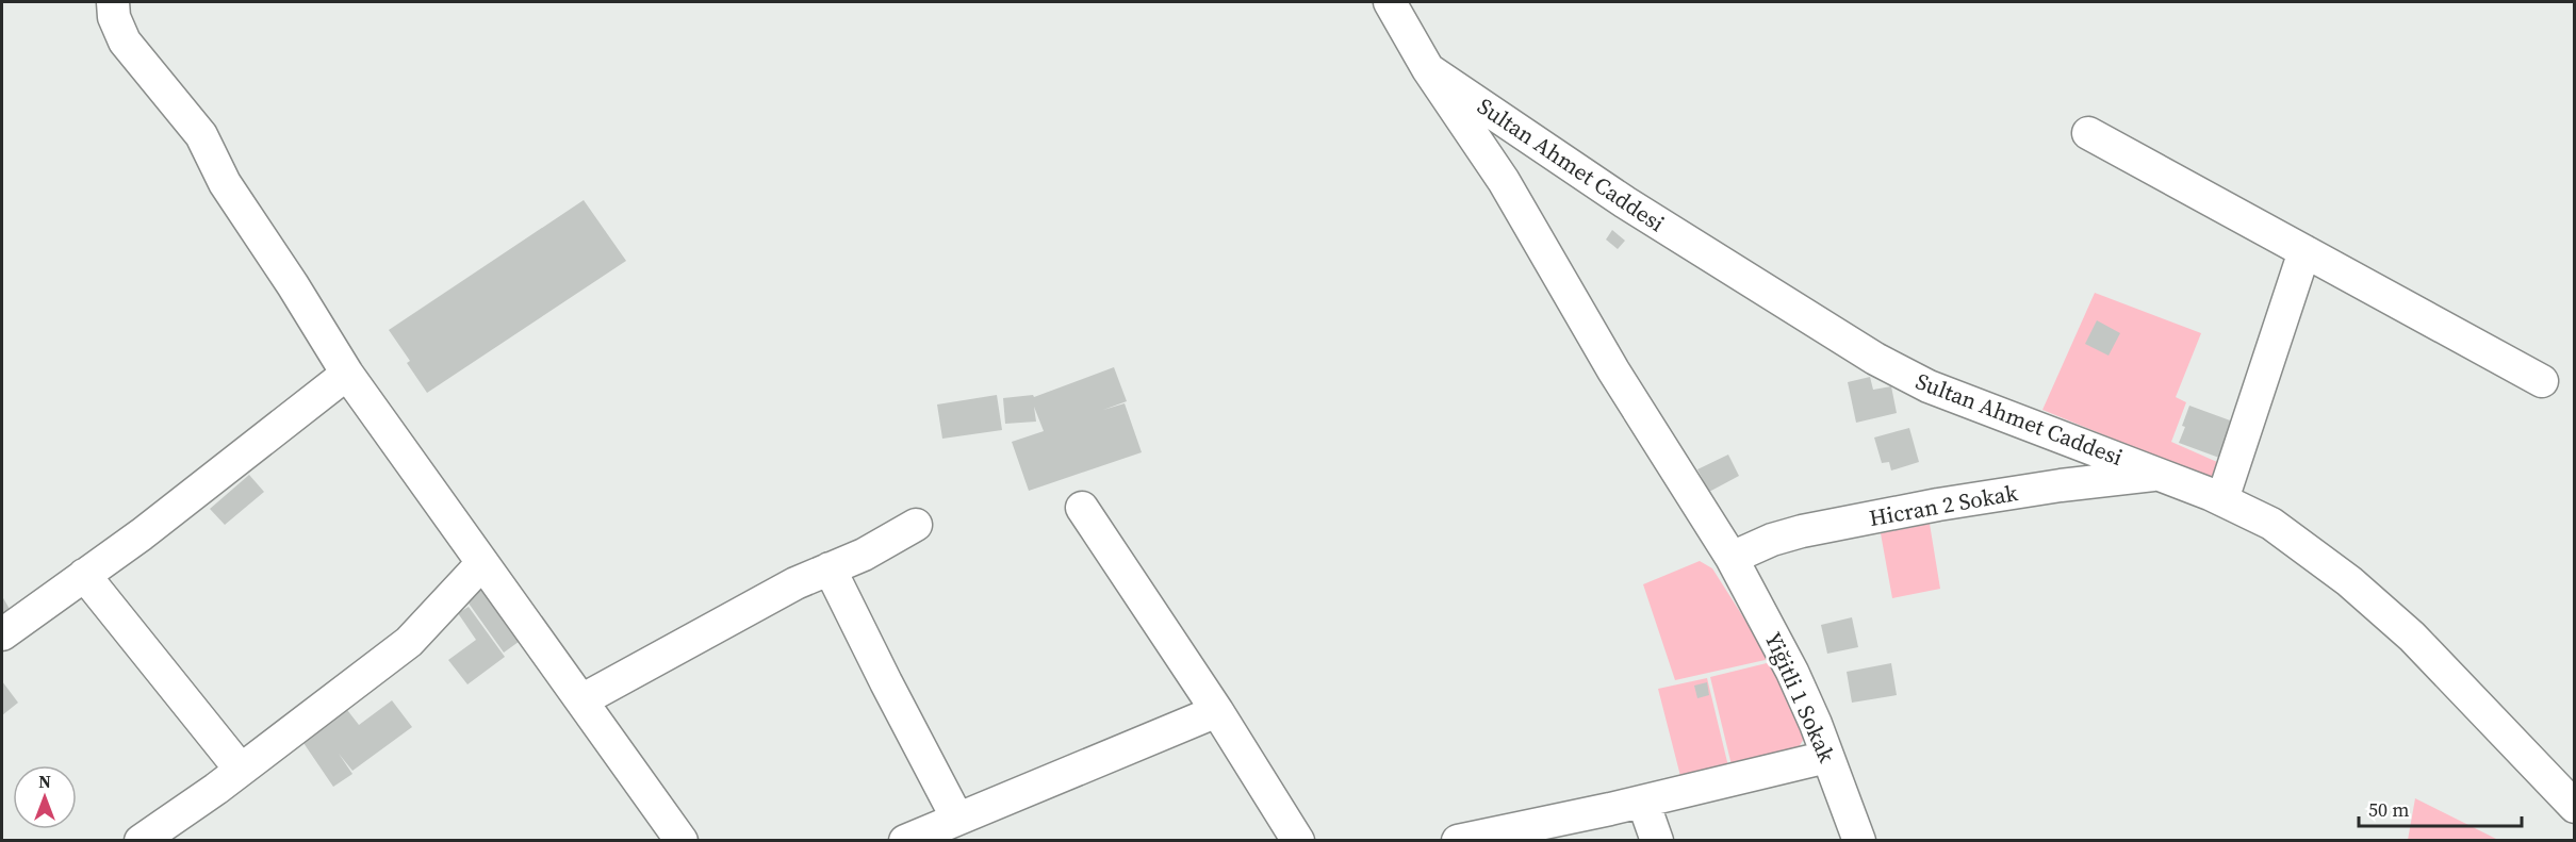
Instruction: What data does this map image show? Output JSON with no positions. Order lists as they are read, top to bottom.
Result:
{
  "streets": {
    "street": ["Sultan Ahmet Caddesi", "Hicran 2 Sokak", "Yiğitli 1 Sokak"]
  },
  "crossings": [
    ["Sultan Ahmet Caddesi", "Hicran 2 Sokak"],
    ["Sultan Ahmet Caddesi", "Yiğitli 1 Sokak"],
    ["Hicran 2 Sokak", "Yiğitli 1 Sokak"]
  ],
  "scale_bar": "50 m",
  "north": "top"
}
